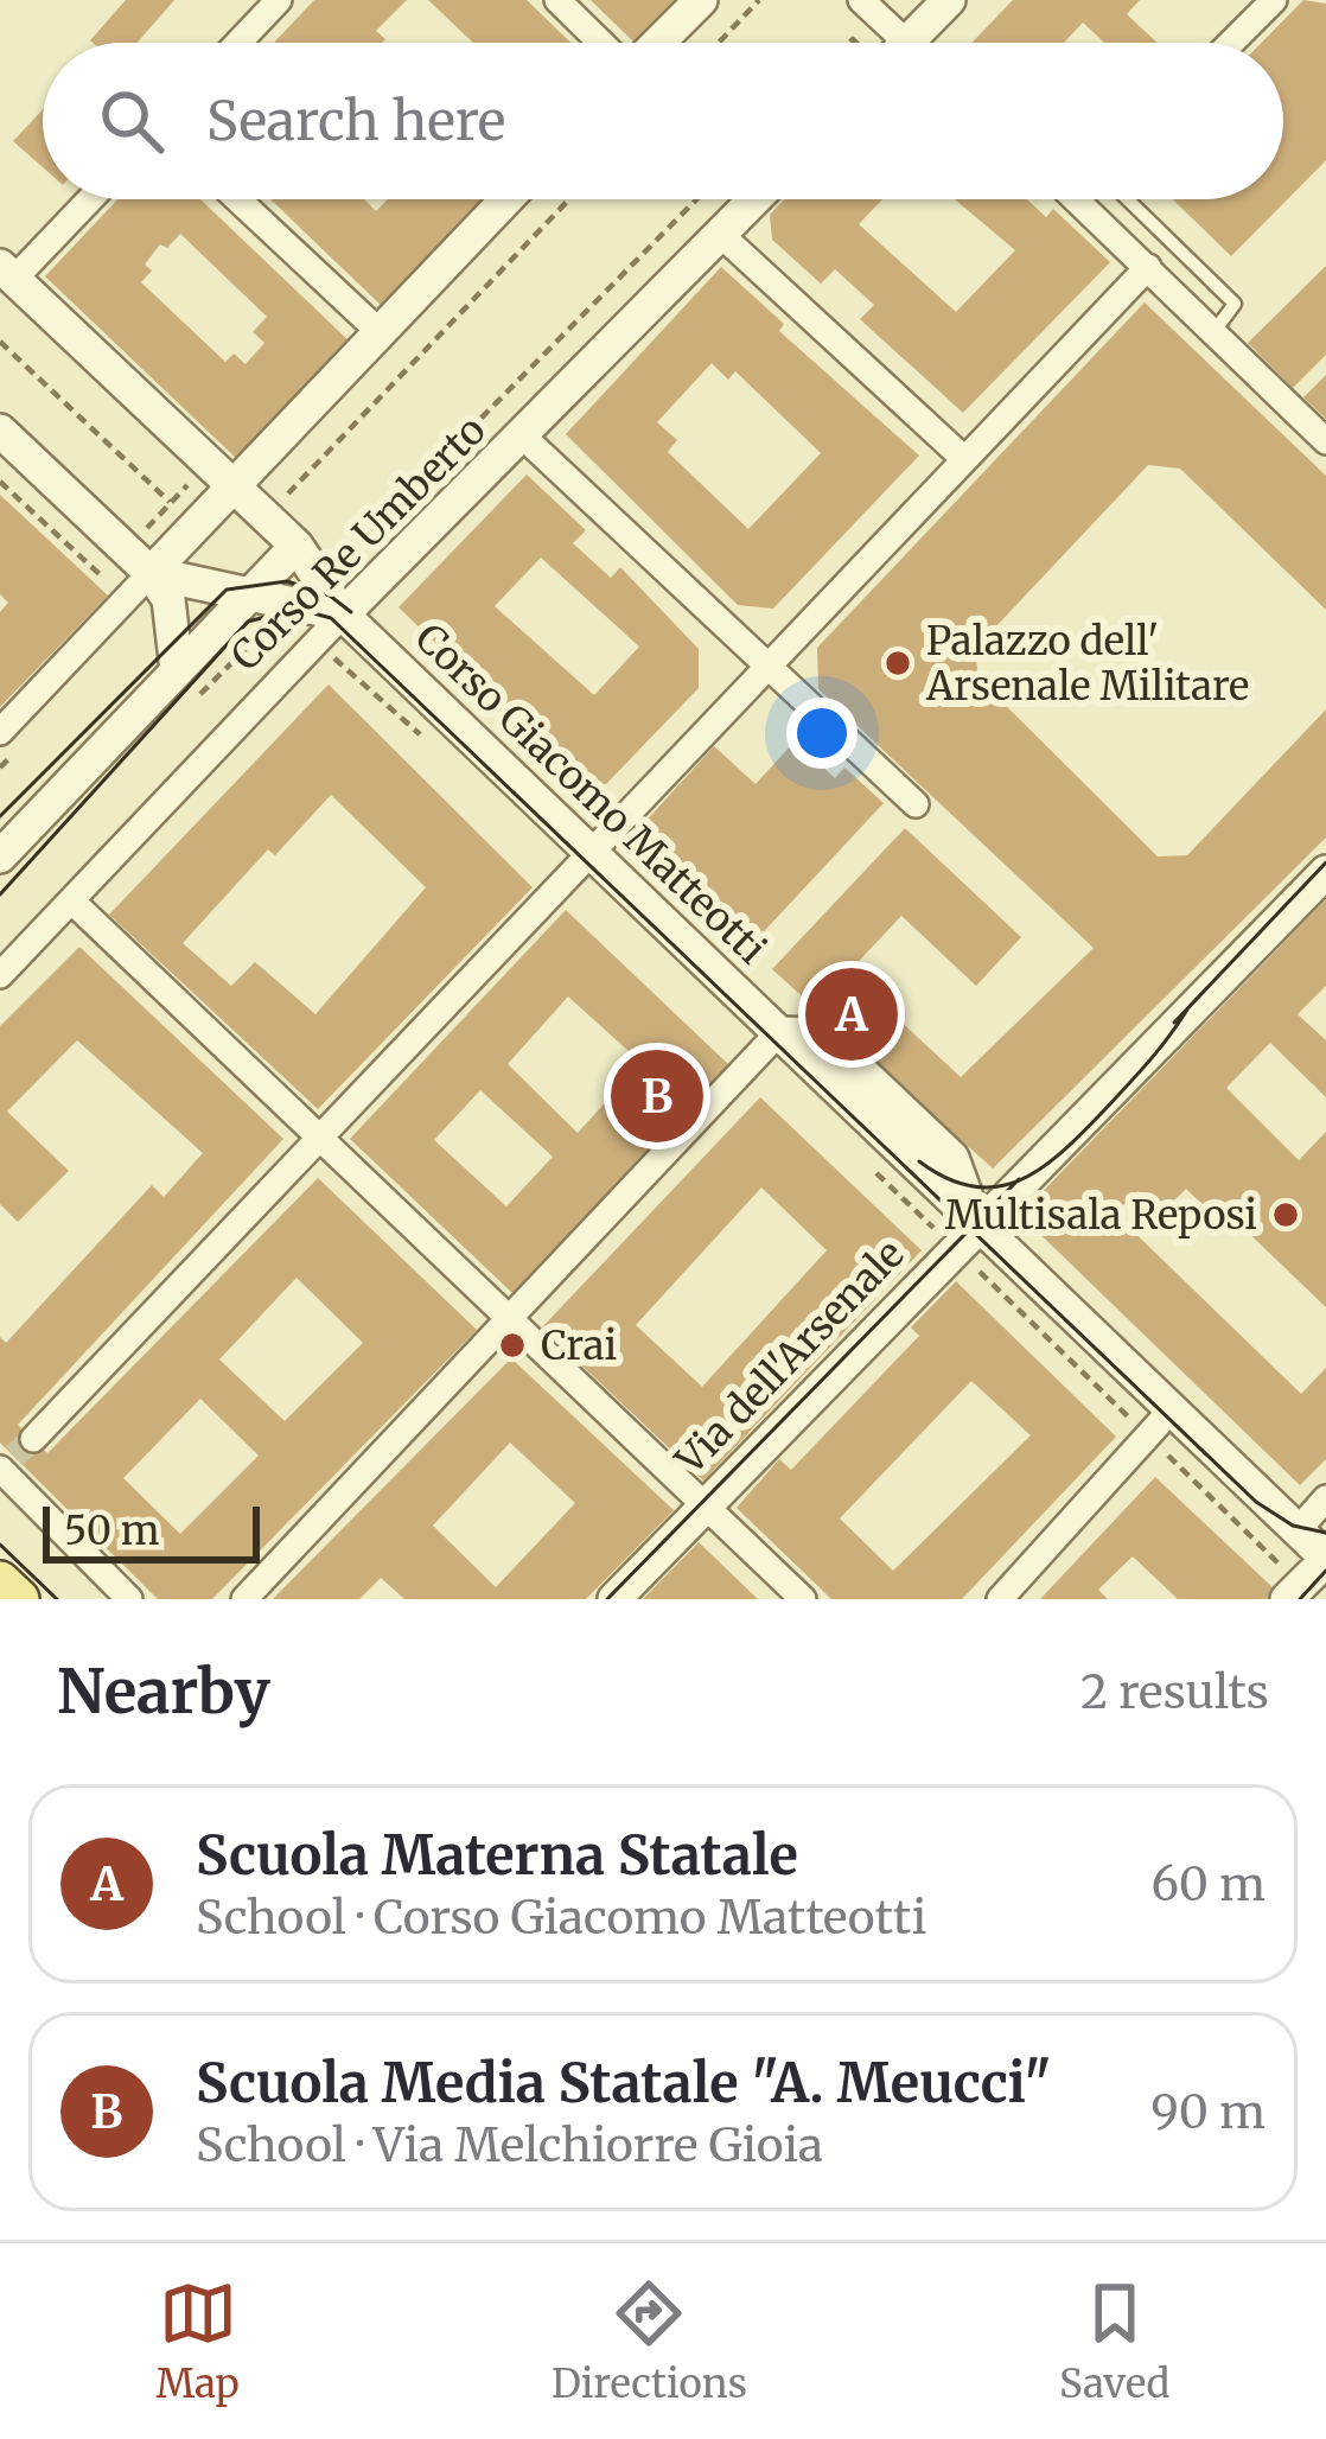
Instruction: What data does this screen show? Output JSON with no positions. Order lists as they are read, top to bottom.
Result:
{
  "streets": {
    "street": ["Corso Re Umberto", "Corso Giacomo Matteotti", "Via dell'Arsenale"]
  },
  "crossings": [
    ["Corso Re Umberto", "Corso Giacomo Matteotti"],
    ["Corso Giacomo Matteotti", "Via dell'Arsenale"]
  ],
  "places": ["Palazzo dell' Arsenale Militare", "Multisala Reposi", "Crai"],
  "scale_bar": "50 m",
  "page": {
    "search": "Search here",
    "pins": ["A", "B"],
    "scale": "50 m",
    "heading": ["Nearby", "2 results"],
    "list": [
      {
        "mark": "A",
        "name": "Scuola Materna Statale",
        "note": "School · Corso Giacomo Matteotti",
        "value": "60 m"
      },
      {
        "mark": "B",
        "name": "Scuola Media Statale \"A. Meucci\"",
        "note": "School · Via Melchiorre Gioia",
        "value": "90 m"
      }
    ],
    "nav": ["Map", "Directions", "Saved"]
  }
}
